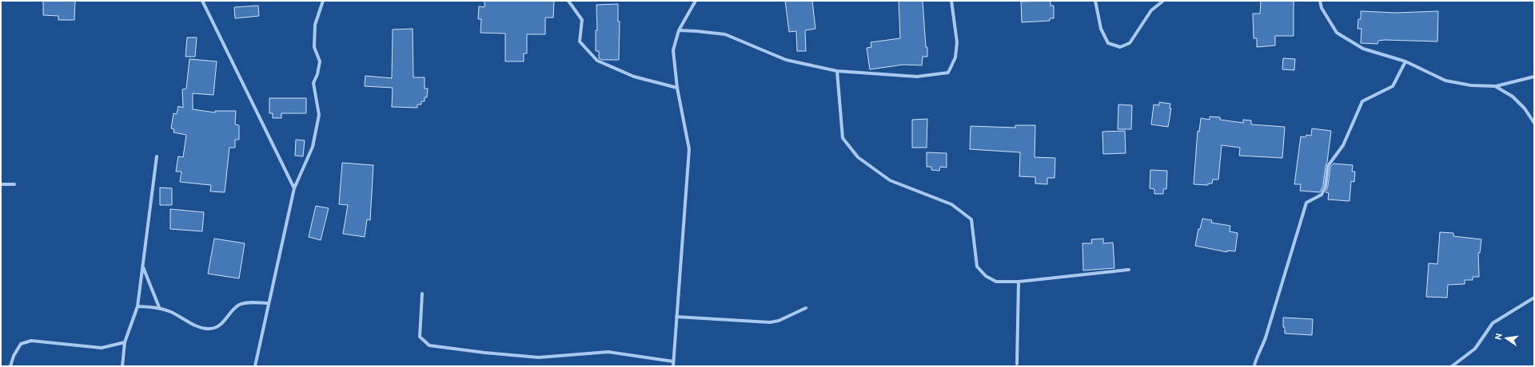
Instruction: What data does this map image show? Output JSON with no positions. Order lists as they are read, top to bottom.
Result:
{
  "north": "left"
}
